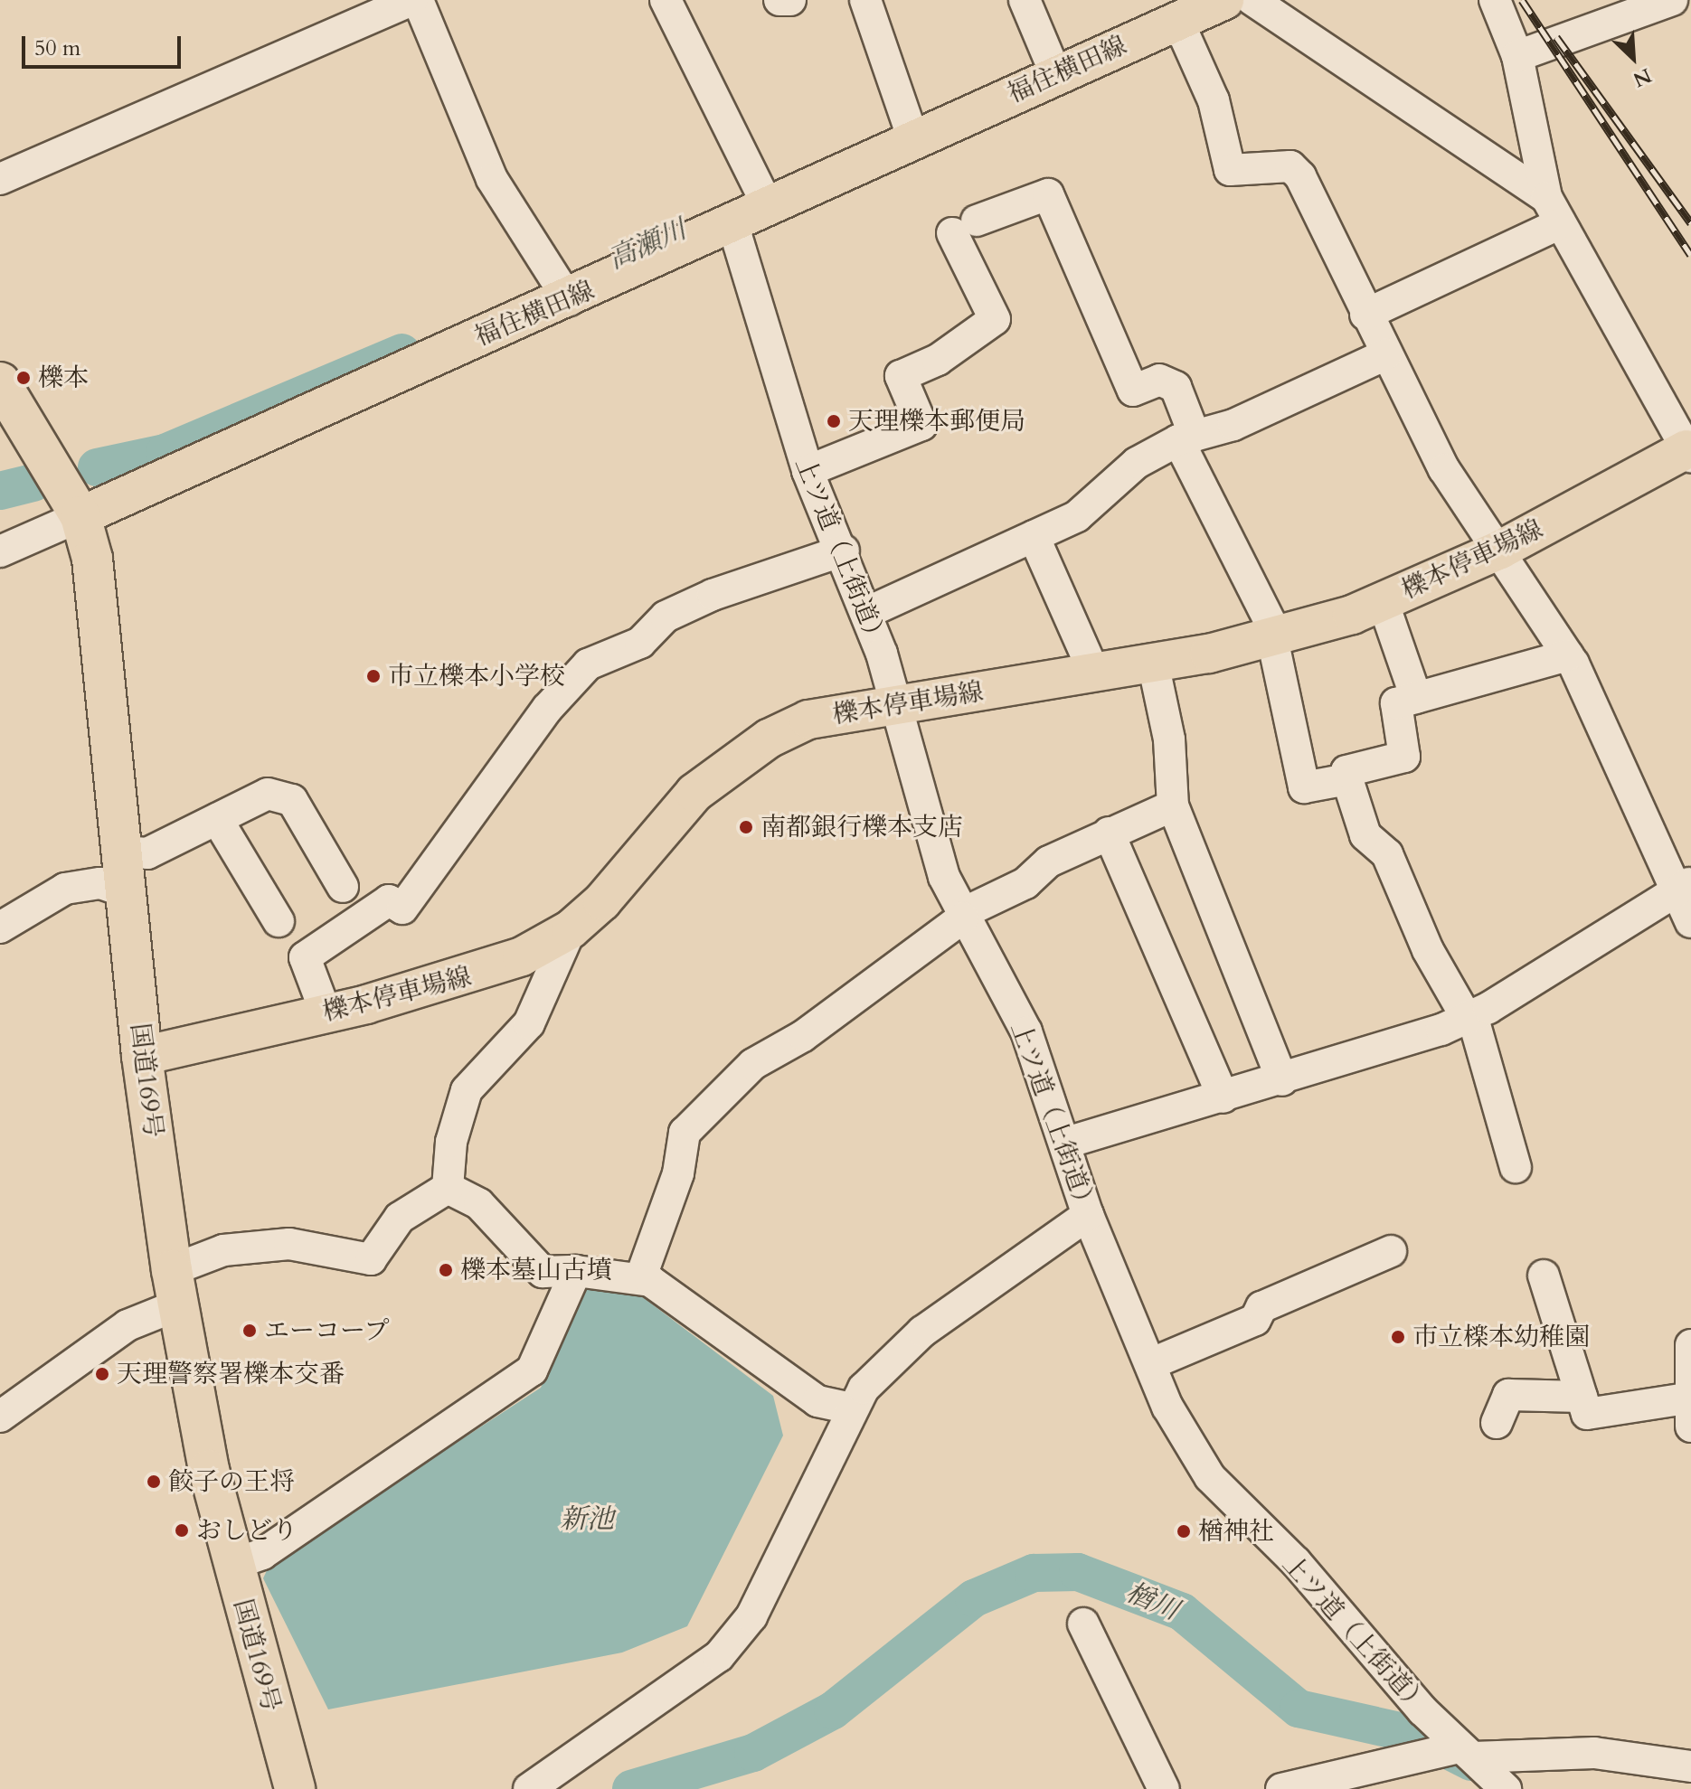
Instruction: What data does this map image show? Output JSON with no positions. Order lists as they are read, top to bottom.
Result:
{
  "streets": {
    "highway": ["国道169号"],
    "main road": ["福住横田線", "櫟本停車場線"],
    "street": ["上ツ道（上街道）"]
  },
  "crossings": [
    ["福住横田線", "上ツ道（上街道）"],
    ["福住横田線", "国道169号"],
    ["上ツ道（上街道）", "櫟本停車場線"],
    ["櫟本停車場線", "国道169号"]
  ],
  "water": ["高瀬川", "新池", "楢川"],
  "places": [
    "櫟本",
    "天理櫟本郵便局",
    "市立櫟本小学校",
    "南都銀行櫟本支店",
    "櫟本墓山古墳",
    "エーコープ",
    "市立檪本幼稚園",
    "天理警察署櫟本交番",
    "餃子の王将",
    "おしどり",
    "楢神社"
  ],
  "scale_bar": "50 m",
  "north": "bottom right"
}
